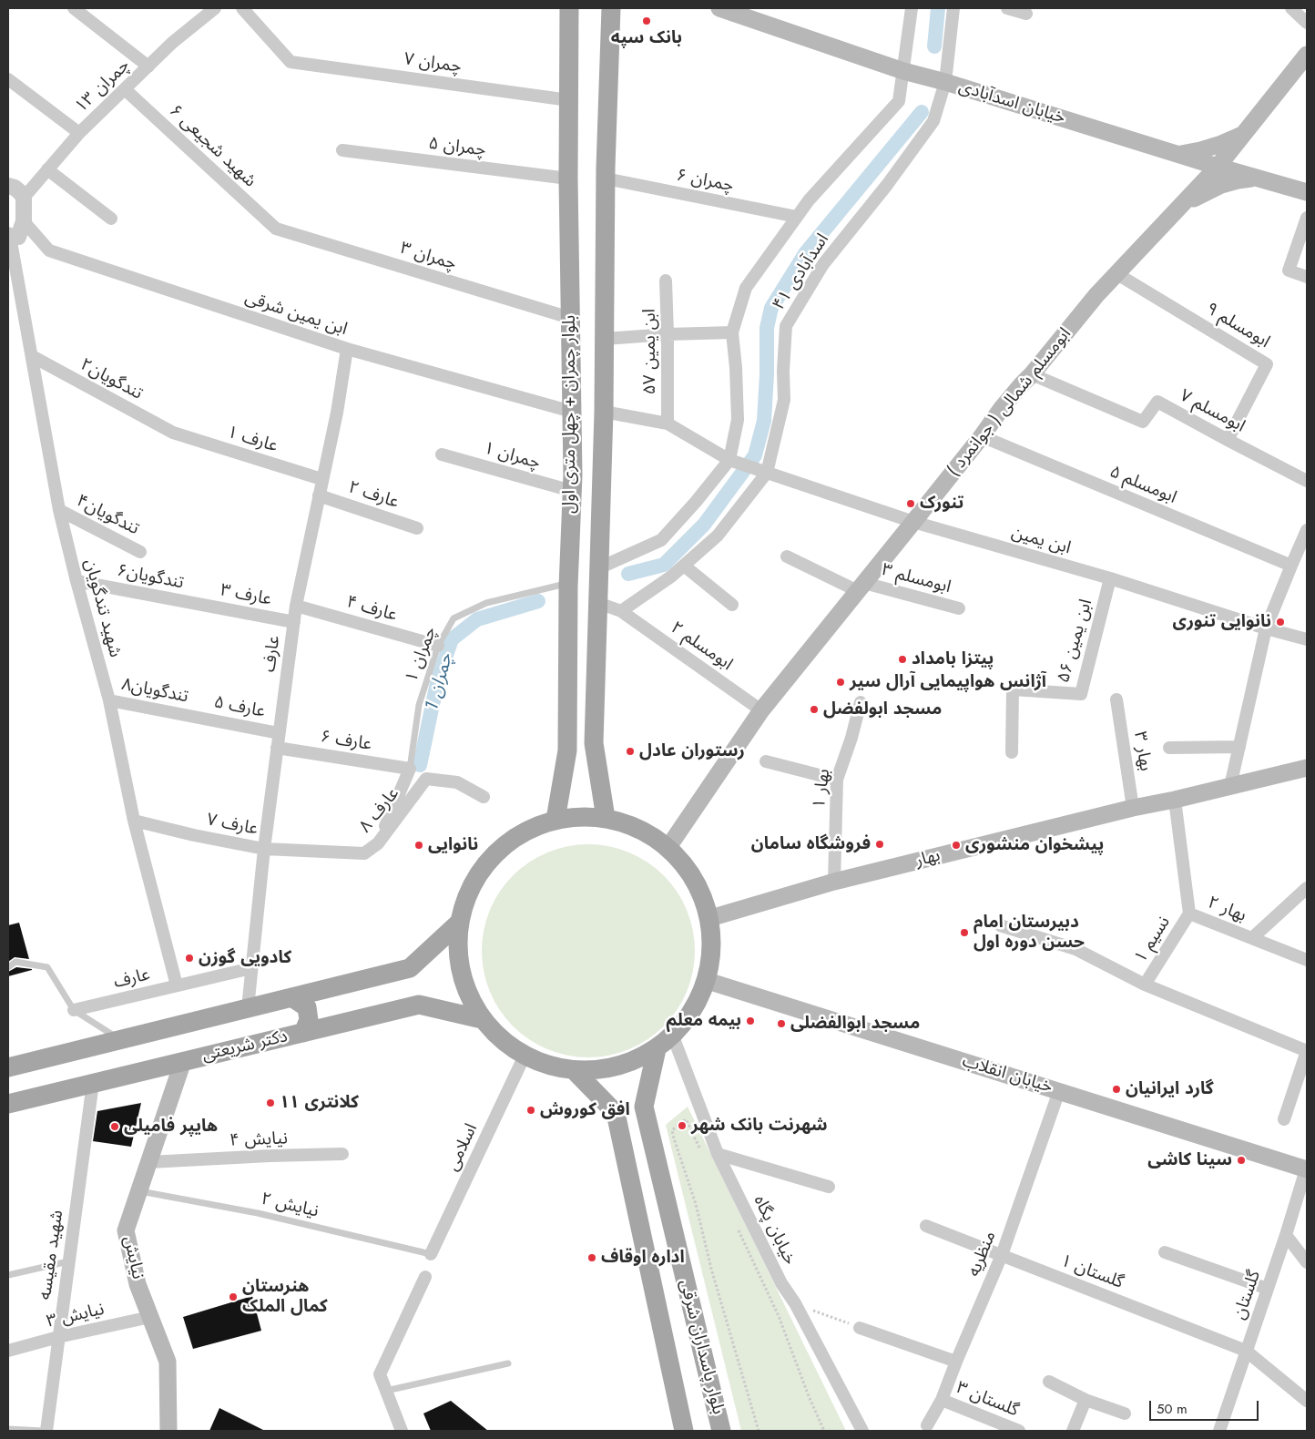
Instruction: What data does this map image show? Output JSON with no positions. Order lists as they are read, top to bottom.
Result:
{
  "streets": {
    "main road": [
      "خیابان اسدآبادی",
      "ابومسلم شمالی ( جوانمرد )",
      "بلوار چمران + چهل متری اول",
      "بهار",
      "دکتر شریعتی",
      "خیابان انقلاب",
      "نیایش",
      "بلوار پاسداران شرقی"
    ],
    "street": [
      "چمران ۷",
      "چمران ۱۳",
      "شهید شجیعی ۶",
      "چمران ۵",
      "چمران ۶",
      "چمران ۳",
      "اسدآبادی ۴۱",
      "ابن یمین شرقی",
      "ابومسلم ۹",
      "ابن یمین ۵۷",
      "تندگویان۲",
      "ابومسلم ۷",
      "عارف ۱",
      "چمران ۱",
      "ابومسلم ۵",
      "عارف ۲",
      "تندگویان۴",
      "ابن یمین",
      "تندگویان۶",
      "ابومسلم ۳",
      "عارف ۳",
      "شهید تندگویان",
      "عارف ۴",
      "ابن یمین ۵۶",
      "ابومسلم ۲",
      "عارف",
      "تندگویان۸",
      "عارف ۵",
      "عارف ۶",
      "بهار ۳",
      "بهار ۱",
      "عارف ۸",
      "عارف ۷",
      "بهار ۲",
      "نسیم ۱",
      "نیایش ۴",
      "اسلامی",
      "خیابان پگاه",
      "منظریه",
      "شهید مقیسه",
      "گلستان ۱",
      "گلستان",
      "نیایش ۳",
      "گلستان ۳"
    ],
    "lane": ["۱ چمران", "نیایش ۲"]
  },
  "crossings": [
    ["چمران ۷", "بلوار چمران + چهل متری اول"],
    ["چمران ۱۳", "شهید شجیعی ۶"],
    ["خیابان اسدآبادی", "اسدآبادی ۴۱"],
    ["خیابان اسدآبادی", "ابومسلم شمالی ( جوانمرد )"],
    ["شهید شجیعی ۶", "چمران ۳"],
    ["چمران ۵", "بلوار چمران + چهل متری اول"],
    ["چمران ۶", "بلوار چمران + چهل متری اول"],
    ["چمران ۳", "بلوار چمران + چهل متری اول"],
    ["اسدآبادی ۴۱", "ابن یمین"],
    ["اسدآبادی ۴۱", "ابومسلم ۲"],
    ["ابن یمین شرقی", "بلوار چمران + چهل متری اول"],
    ["ابن یمین شرقی", "عارف"],
    ["ابومسلم ۹", "ابومسلم شمالی ( جوانمرد )"],
    ["ابومسلم ۹", "ابومسلم ۷"],
    ["تندگویان۲", "عارف ۱"],
    ["تندگویان۲", "شهید تندگویان"],
    ["ابومسلم شمالی ( جوانمرد )", "ابومسلم ۷"],
    ["ابومسلم شمالی ( جوانمرد )", "ابومسلم ۵"],
    ["ابومسلم شمالی ( جوانمرد )", "ابن یمین"],
    ["ابومسلم شمالی ( جوانمرد )", "ابومسلم ۳"],
    ["ابومسلم شمالی ( جوانمرد )", "ابومسلم ۲"],
    ["بلوار چمران + چهل متری اول", "چمران ۱"],
    ["بلوار چمران + چهل متری اول", "ابومسلم ۲"],
    ["بلوار چمران + چهل متری اول", "۱ چمران"],
    ["عارف ۱", "عارف"],
    ["عارف ۲", "عارف"],
    ["تندگویان۴", "شهید تندگویان"],
    ["ابن یمین", "ابن یمین ۵۶"],
    ["تندگویان۶", "عارف ۳"],
    ["تندگویان۶", "شهید تندگویان"],
    ["عارف ۳", "عارف"],
    ["شهید تندگویان", "عارف"],
    ["شهید تندگویان", "تندگویان۸"],
    ["شهید تندگویان", "عارف ۷"],
    ["عارف ۴", "عارف"],
    ["عارف ۴", "۱ چمران"],
    ["عارف", "عارف ۵"],
    ["عارف", "عارف ۶"],
    ["عارف", "عارف ۸"],
    ["عارف", "عارف ۷"],
    ["عارف", "دکتر شریعتی"],
    ["۱ چمران", "عارف ۶"],
    ["تندگویان۸", "عارف ۵"],
    ["بهار ۳", "بهار"],
    ["بهار ۱", "بهار"],
    ["عارف ۸", "عارف ۷"],
    ["بهار", "بهار ۲"],
    ["بهار ۲", "نسیم ۱"],
    ["دکتر شریعتی", "شهید مقیسه"],
    ["دکتر شریعتی", "نیایش"],
    ["خیابان انقلاب", "منظریه"],
    ["خیابان انقلاب", "گلستان"],
    ["نیایش ۴", "نیایش"],
    ["اسلامی", "نیایش ۲"],
    ["نیایش ۲", "نیایش"],
    ["منظریه", "گلستان ۱"],
    ["منظریه", "گلستان ۳"],
    ["شهید مقیسه", "نیایش ۳"],
    ["نیایش", "نیایش ۳"],
    ["گلستان ۱", "گلستان"]
  ],
  "water": ["چمران 1"],
  "places": [
    "بانک سپه",
    "تنورک",
    "نانوایی تنوری",
    "پیتزا بامداد",
    "آژانس هواپیمایی آرال سیر",
    "مسجد ابولفضل",
    "رستوران عادل",
    "فروشگاه سامان",
    "نانوایی",
    "پیشخوان منشوری",
    "دبیرستان امام حسن دوره اول",
    "کادویی گوزن",
    "بیمه معلم",
    "مسجد ابوالفضلی",
    "گارد ایرانیان",
    "کلانتری ۱۱",
    "افق کوروش",
    "شهرنت بانک شهر",
    "هایپر فامیلی",
    "سینا کاشی",
    "اداره اوقاف",
    "هنرستان کمال الملک"
  ],
  "scale_bar": "50 m"
}
